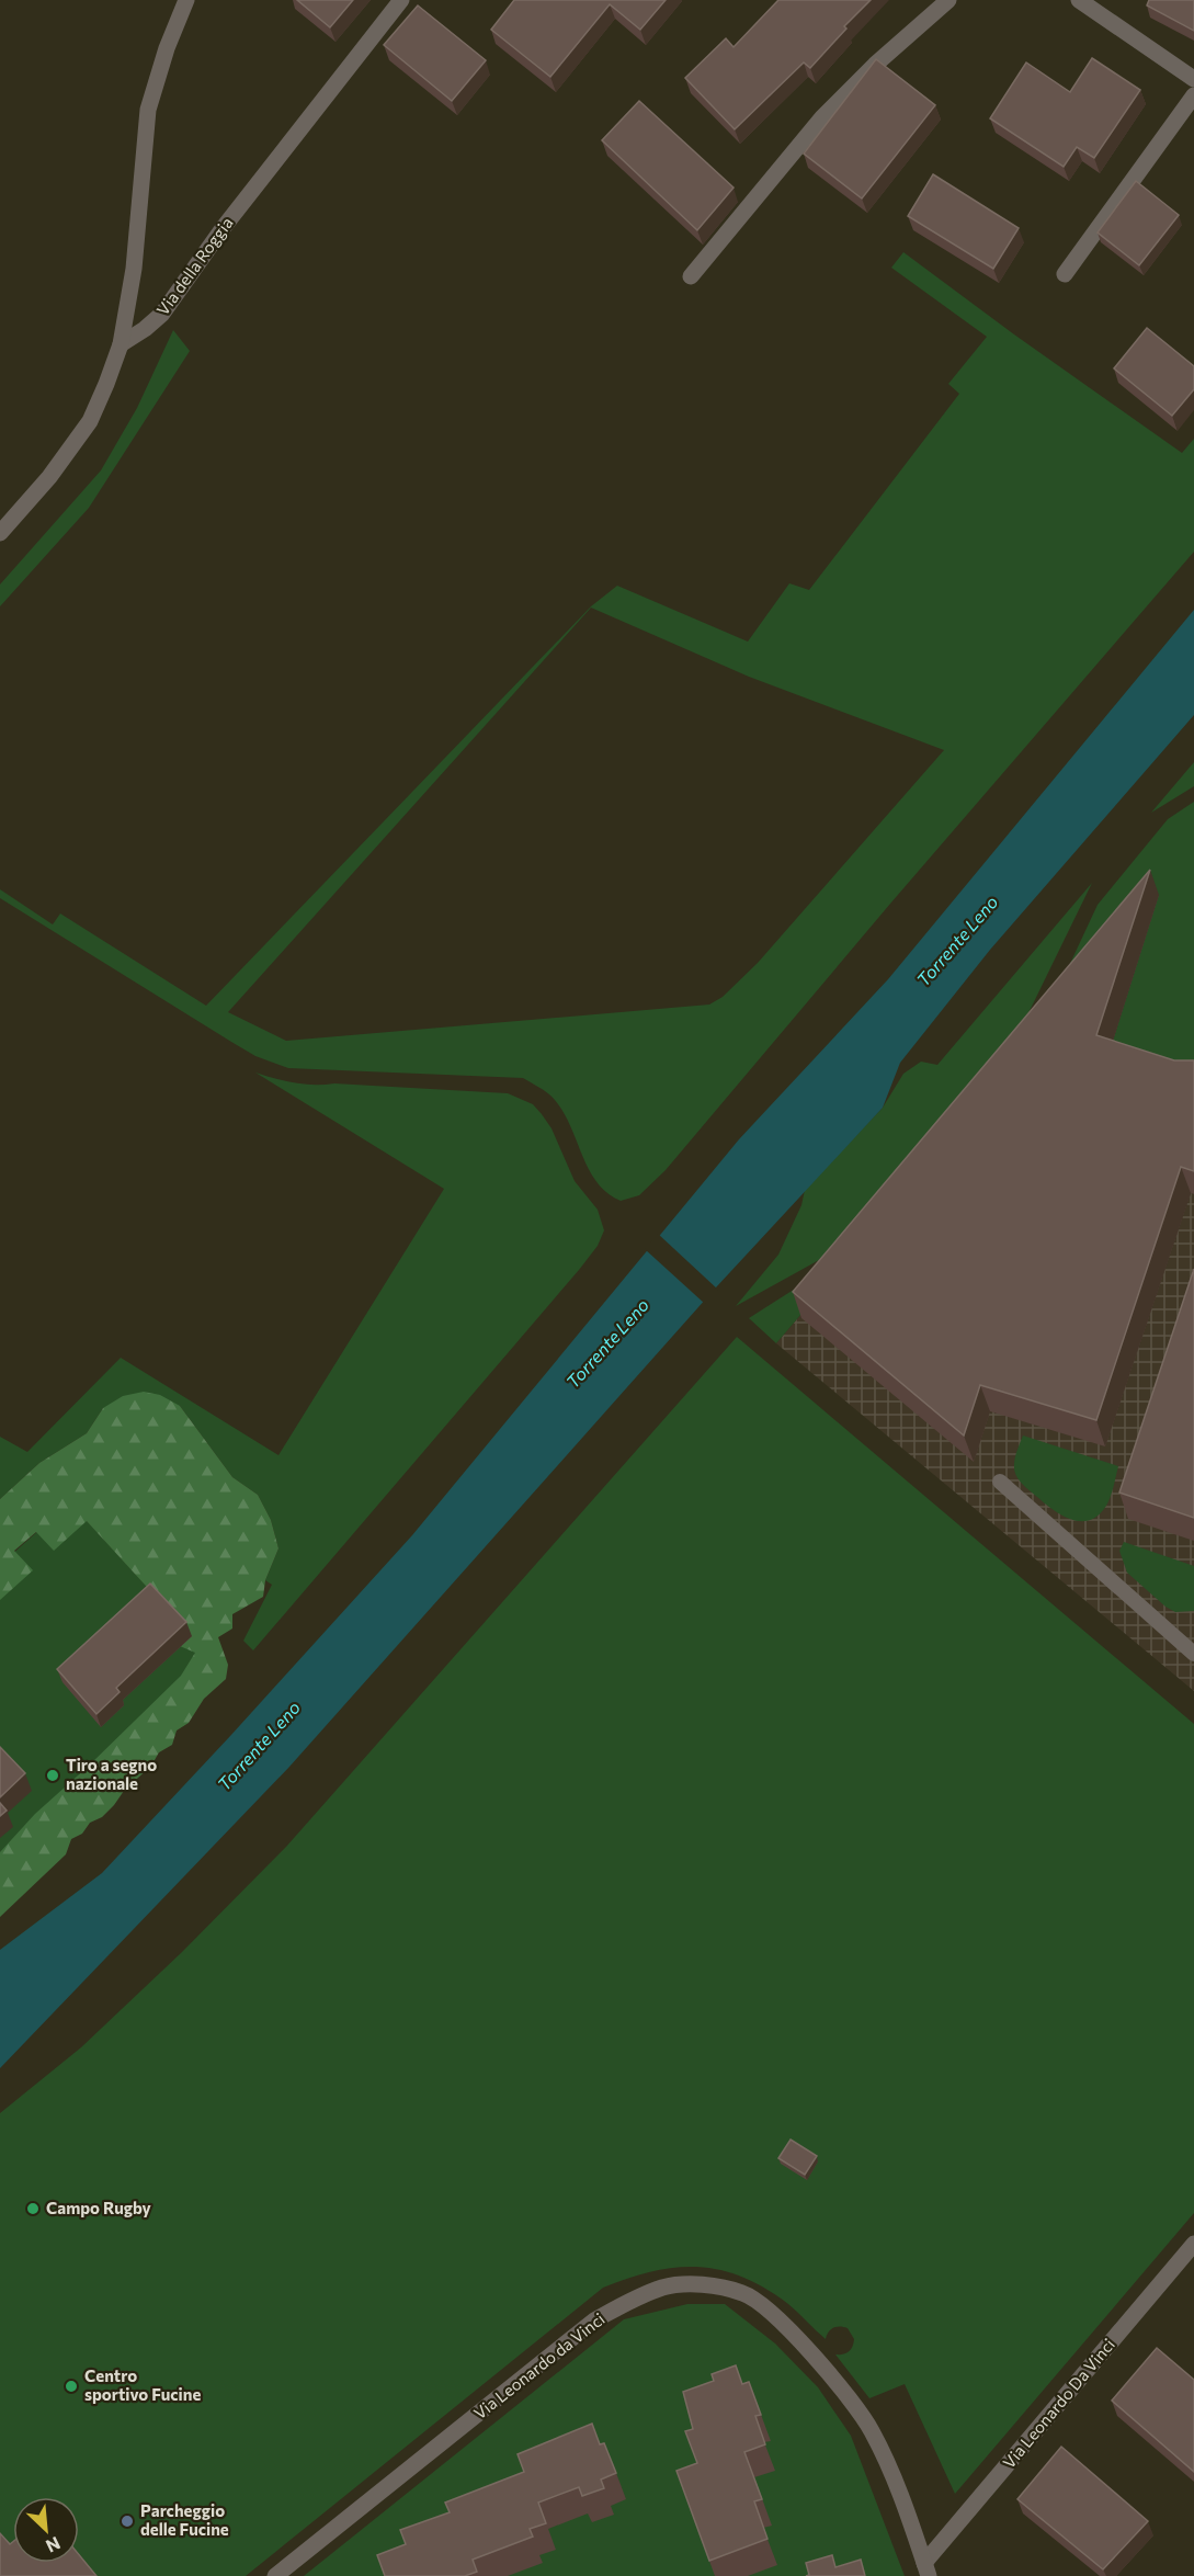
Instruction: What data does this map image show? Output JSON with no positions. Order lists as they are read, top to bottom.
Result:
{
  "streets": {
    "street": ["Via della Roggia", "Via Leonardo da Vinci", "Via Leonardo Da Vinci"]
  },
  "crossings": [
    ["Via Leonardo da Vinci", "Via Leonardo Da Vinci"]
  ],
  "water": ["Torrente Leno"],
  "places": [
    "Tiro a segno nazionale",
    "Campo Rugby",
    "Centro sportivo Fucine",
    "Parcheggio delle Fucine"
  ],
  "north": "bottom right"
}
